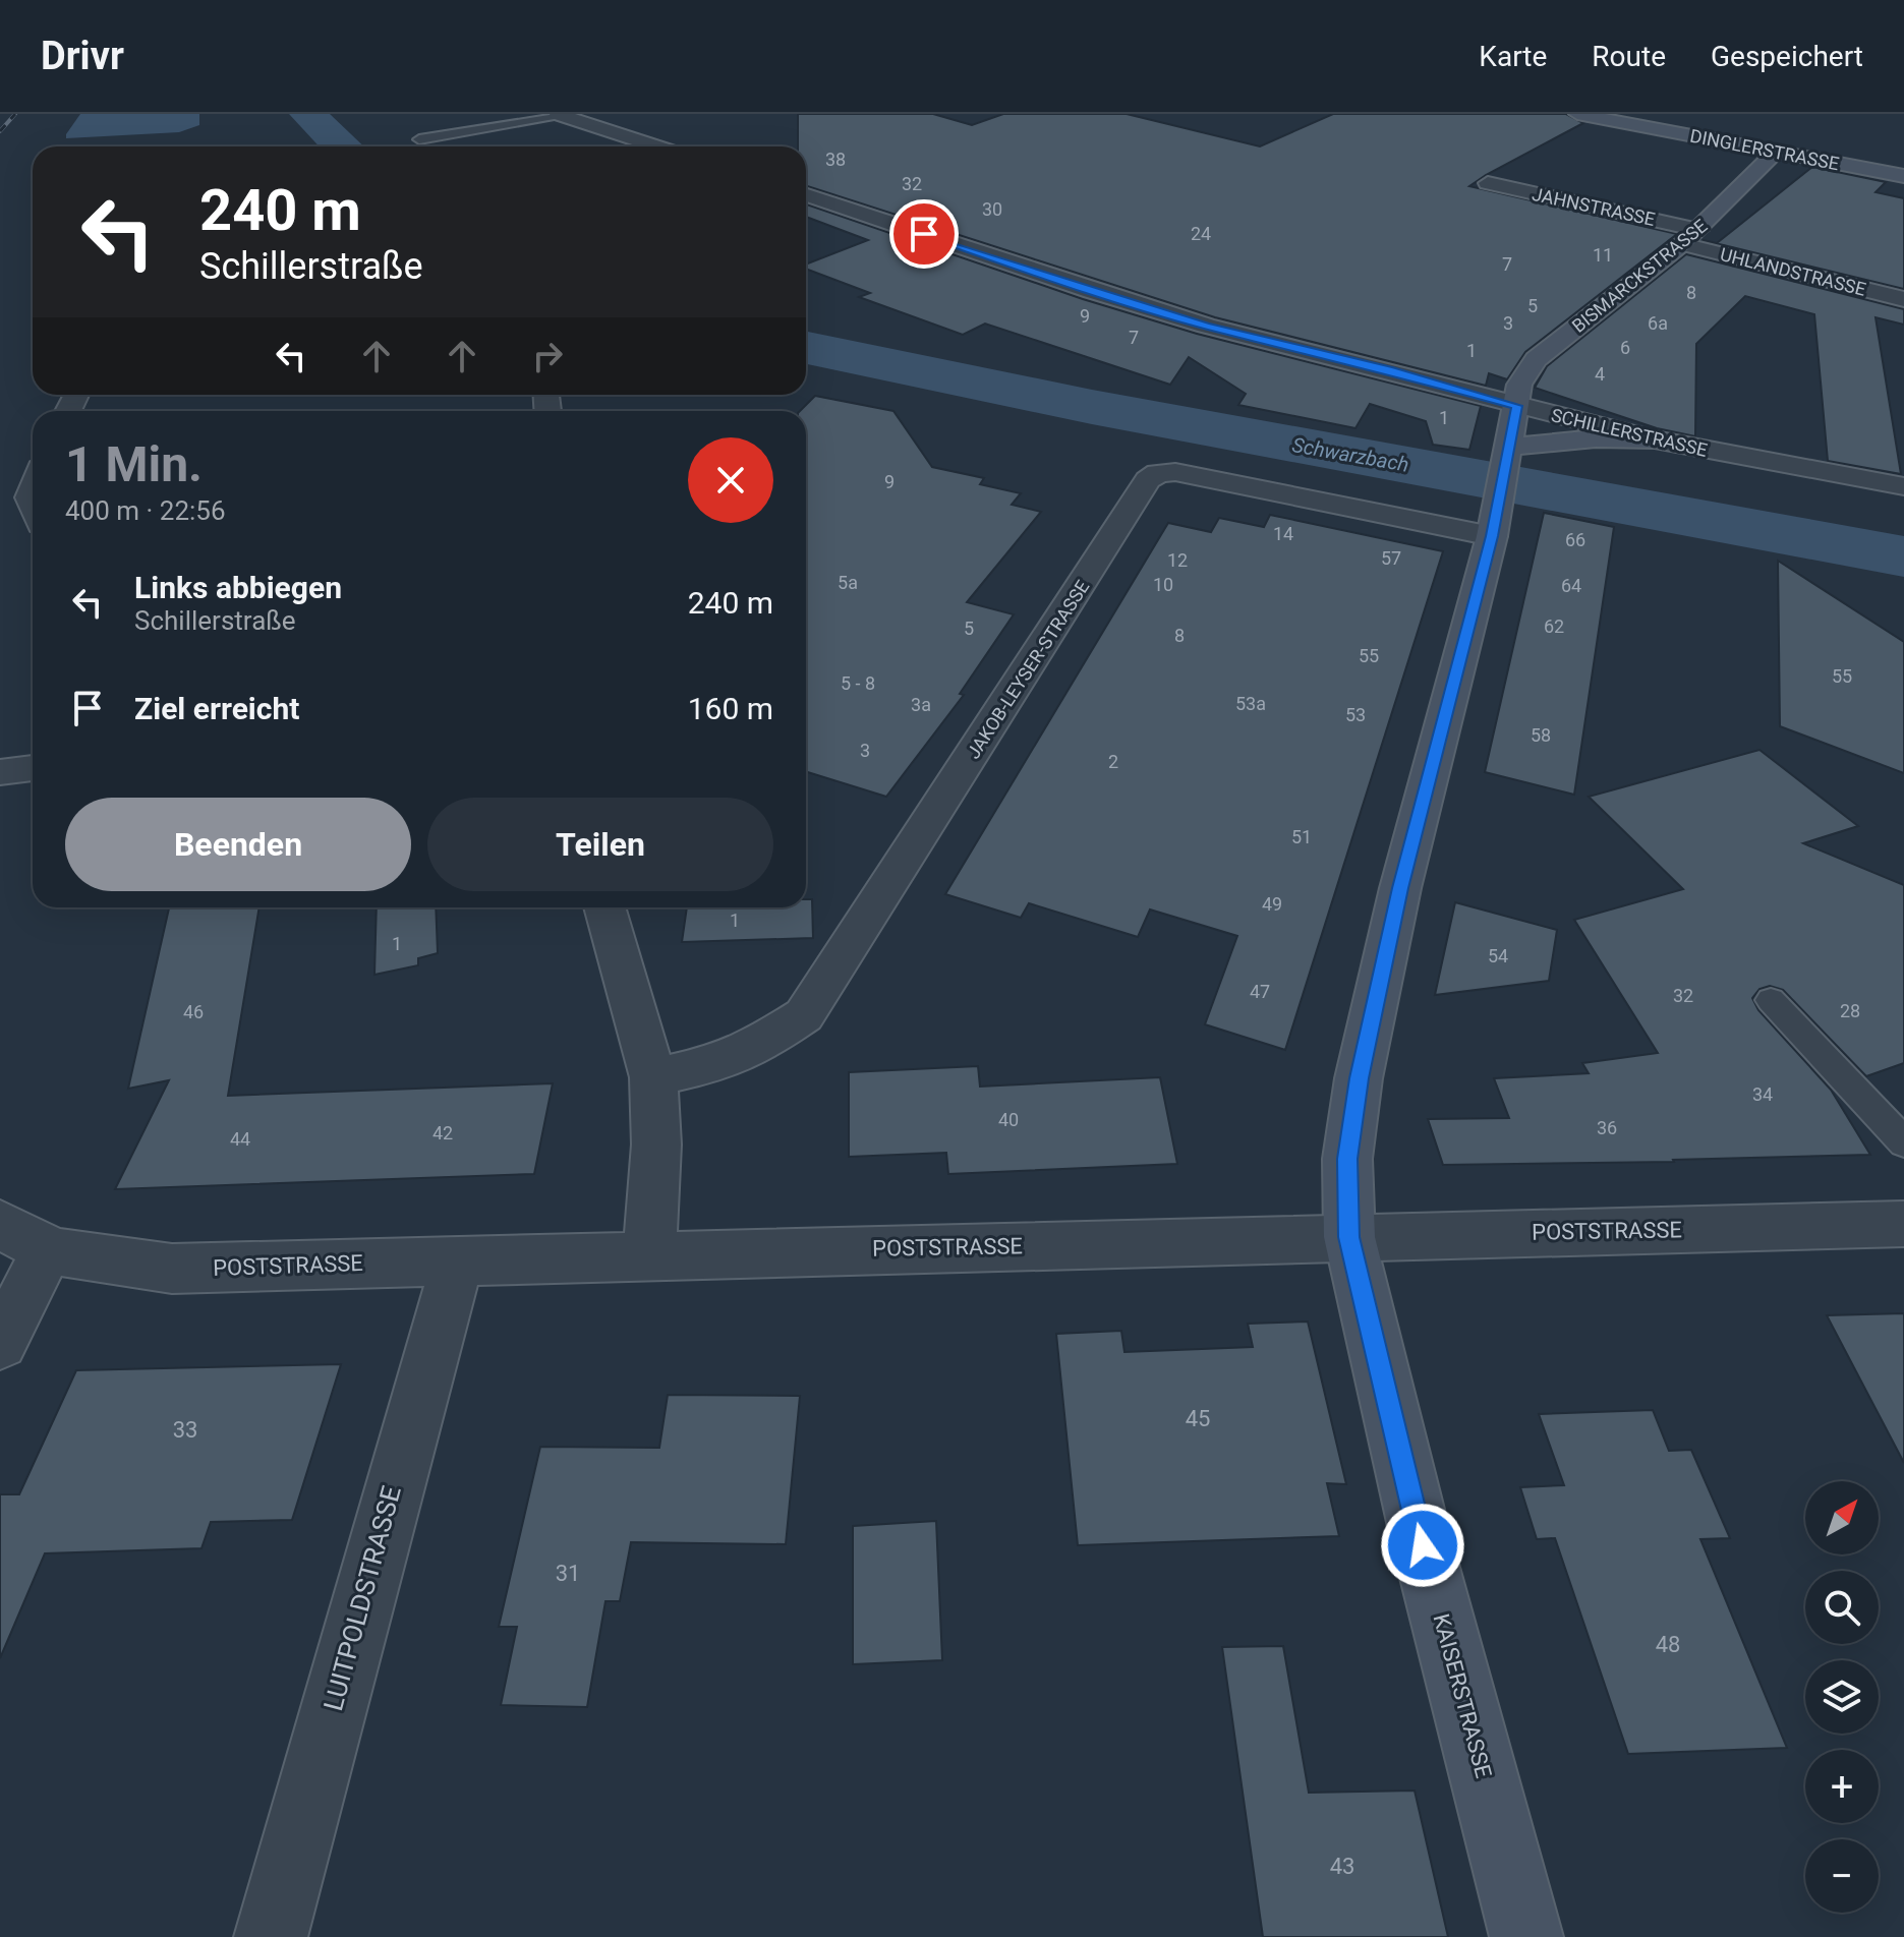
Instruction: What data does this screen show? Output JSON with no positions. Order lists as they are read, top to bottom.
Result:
{
  "streets": {
    "street": [
      "DINGLERSTRASSE",
      "JAHNSTRASSE",
      "UHLANDSTRASSE",
      "BISMARCKSTRASSE",
      "SCHILLERSTRASSE",
      "JAKOB-LEYSER-STRASSE",
      "POSTSTRASSE",
      "LUITPOLDSTRASSE",
      "KAISERSTRASSE"
    ]
  },
  "crossings": [
    ["DINGLERSTRASSE", "BISMARCKSTRASSE"],
    ["JAHNSTRASSE", "UHLANDSTRASSE"],
    ["JAHNSTRASSE", "BISMARCKSTRASSE"],
    ["UHLANDSTRASSE", "BISMARCKSTRASSE"],
    ["BISMARCKSTRASSE", "SCHILLERSTRASSE"],
    ["BISMARCKSTRASSE", "KAISERSTRASSE"],
    ["SCHILLERSTRASSE", "KAISERSTRASSE"],
    ["JAKOB-LEYSER-STRASSE", "KAISERSTRASSE"],
    ["POSTSTRASSE", "LUITPOLDSTRASSE"],
    ["POSTSTRASSE", "KAISERSTRASSE"]
  ],
  "water": ["Schwarzbach"],
  "house_numbers": [
    "38",
    "32",
    "30",
    "24",
    "11",
    "7",
    "8",
    "5",
    "9",
    "3",
    "6a",
    "7",
    "6",
    "1",
    "4",
    "1",
    "9",
    "14",
    "66",
    "57",
    "12",
    "5a",
    "10",
    "64",
    "62",
    "5",
    "8",
    "55",
    "55",
    "5 - 8",
    "53a",
    "3a",
    "53",
    "58",
    "3",
    "2",
    "51",
    "49",
    "1",
    "1",
    "54",
    "47",
    "32",
    "28",
    "46",
    "34",
    "40",
    "36",
    "42",
    "44",
    "45",
    "33",
    "31",
    "48",
    "43"
  ],
  "north": "top right",
  "page": {
    "header": "Drivr",
    "nav": ["Karte", "Route", "Gespeichert"],
    "turn": ["240 m", "Schillerstraße"],
    "heading": ["1 Min.", "400 m · 22:56"],
    "list": [
      {
        "name": "Links abbiegen",
        "note": "Schillerstraße",
        "value": "240 m"
      },
      {
        "name": "Ziel erreicht",
        "value": "160 m"
      }
    ],
    "buttons": ["Beenden", "Teilen"],
    "map_buttons": ["+", "−"]
  }
}
